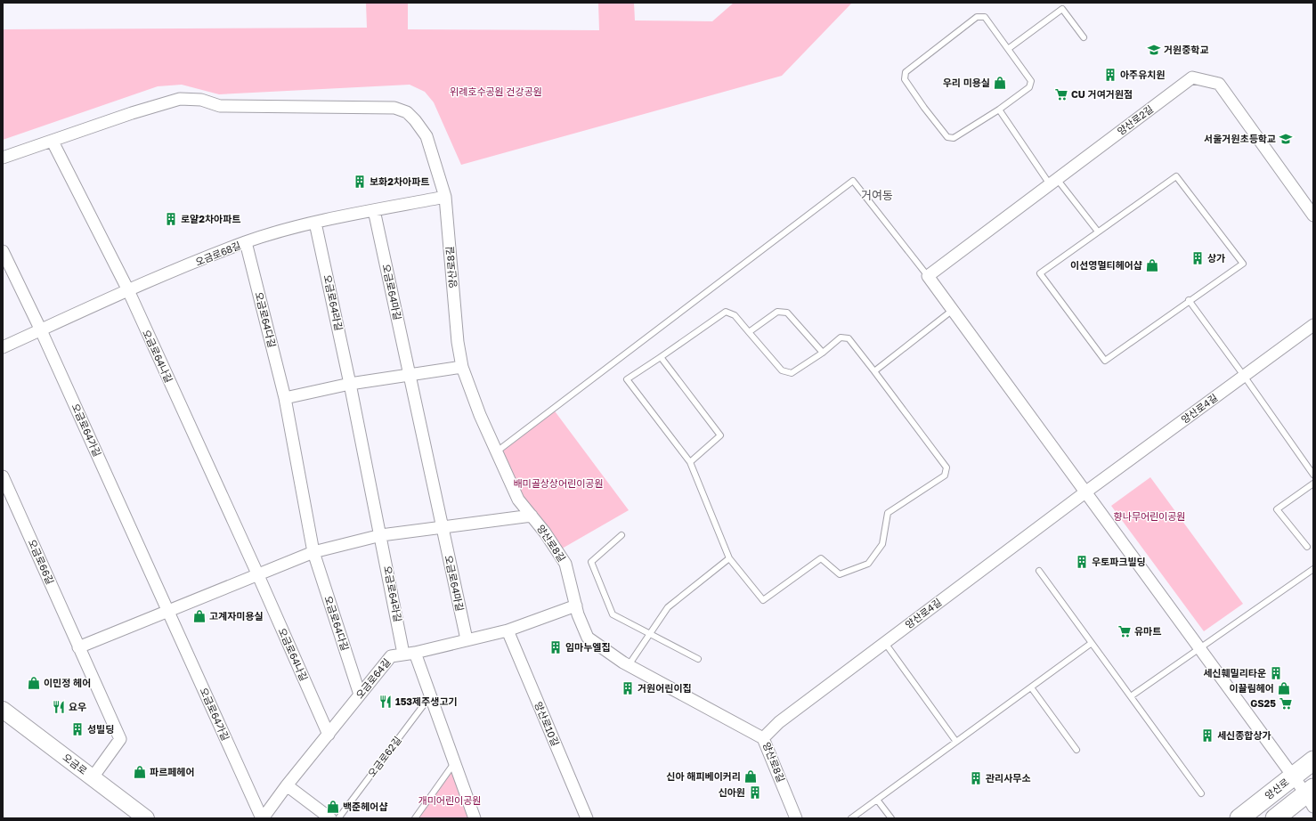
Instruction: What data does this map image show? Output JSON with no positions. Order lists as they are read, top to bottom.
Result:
{
  "streets": {
    "main road": ["오금로", "양산로"],
    "street": [
      "양산로2길",
      "오금로68길",
      "양산로8길",
      "오금로64마길",
      "오금로64라길",
      "오금로64다길",
      "오금로64나길",
      "양산로4길",
      "오금로64가길",
      "오금로66길",
      "오금로64길",
      "양산로10길"
    ],
    "lane": ["오금로62길"]
  },
  "crossings": [
    ["오금로68길", "양산로8길"],
    ["오금로68길", "오금로64마길"],
    ["오금로68길", "오금로64라길"],
    ["오금로68길", "오금로64다길"],
    ["오금로68길", "오금로64나길"],
    ["오금로68길", "오금로64가길"],
    ["양산로8길", "오금로64나길"],
    ["양산로8길", "양산로4길"],
    ["양산로8길", "오금로64길"],
    ["오금로64마길", "오금로64길"],
    ["오금로64라길", "오금로64길"],
    ["오금로64다길", "오금로64길"],
    ["오금로64나길", "오금로64길"],
    ["오금로64가길", "오금로64길"],
    ["오금로66길", "오금로"],
    ["오금로64길", "양산로10길"]
  ],
  "districts": ["거여동"],
  "parks": [
    "위례호수공원 건강공원",
    "배미골상상어린이공원",
    "향나무어린이공원",
    "개미어린이공원"
  ],
  "places": {
    "school or university": ["거원중학교", "서울거원초등학교"],
    "building": [
      "아주유치원",
      "보화2차아파트",
      "로얄2차아파트",
      "상가",
      "우토파크빌딩",
      "임마누엘집",
      "세신훼밀리타운",
      "거원어린이집",
      "성빌딩",
      "세신종합상가",
      "관리사무소",
      "신아원"
    ],
    "shop": [
      "우리 미용실",
      "이선영멀티헤어샵",
      "고계자미용실",
      "이민정 헤어",
      "이끌림헤어",
      "파르페헤어",
      "신아 해피베이커리",
      "백준헤어샵"
    ],
    "supermarket": ["CU 거여거원점", "유마트", "GS25"],
    "restaurant": ["153제주생고기", "요우"]
  }
}
